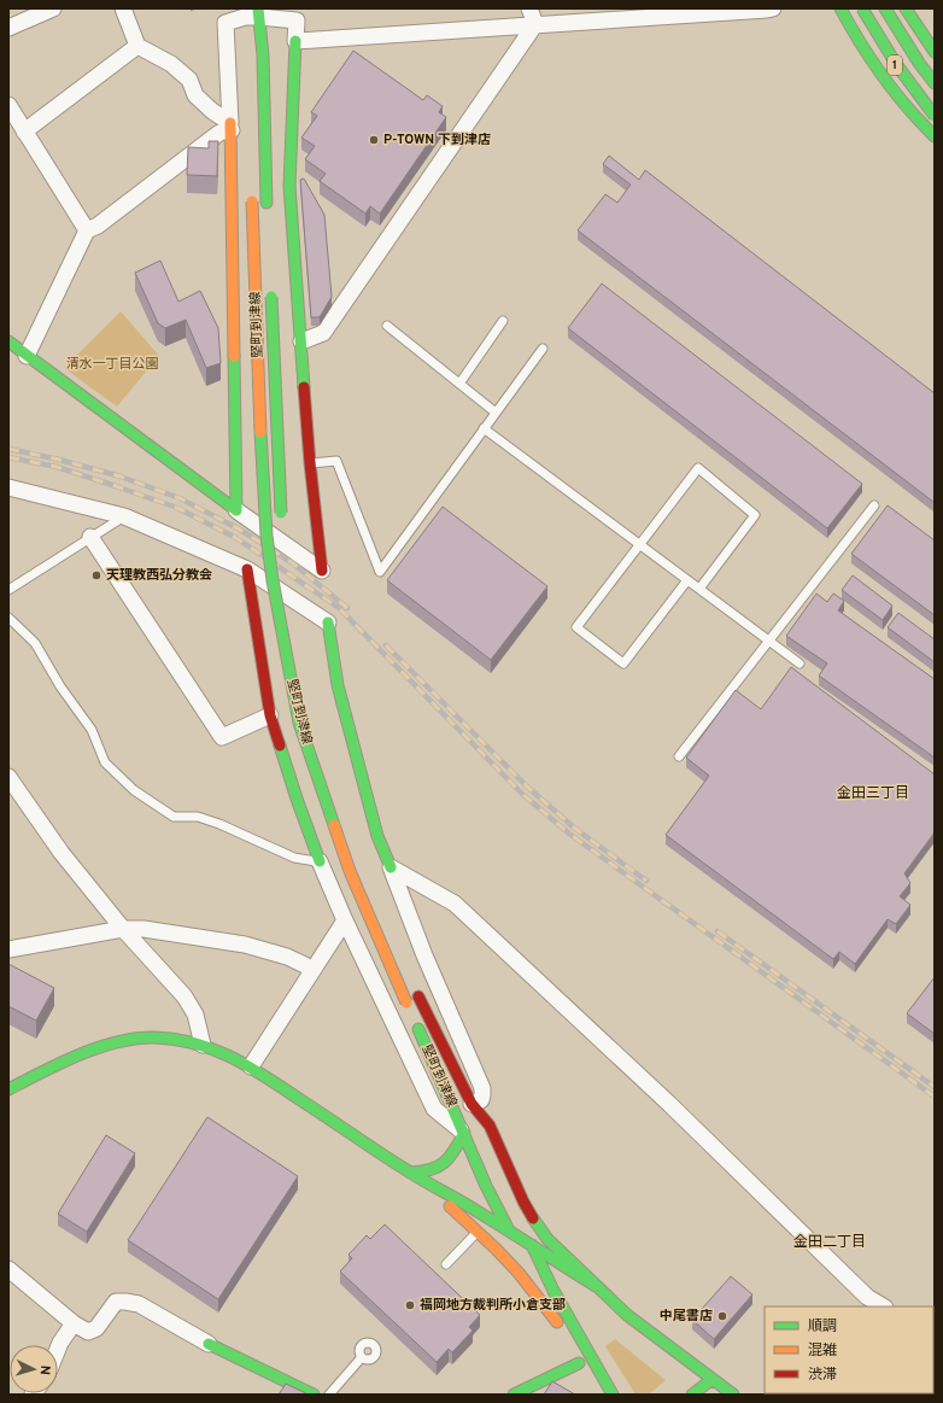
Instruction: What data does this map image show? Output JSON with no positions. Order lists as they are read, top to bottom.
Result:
{
  "streets": {
    "main road": ["1", "堅町到津線"]
  },
  "districts": ["金田三丁目", "金田二丁目"],
  "parks": ["清水一丁目公園"],
  "places": [
    "P-TOWN 下到津店",
    "天理教西弘分教会",
    "福岡地方裁判所小倉支部",
    "中尾書店"
  ],
  "legend": ["順調", "混雑", "渋滞"],
  "north": "right"
}
